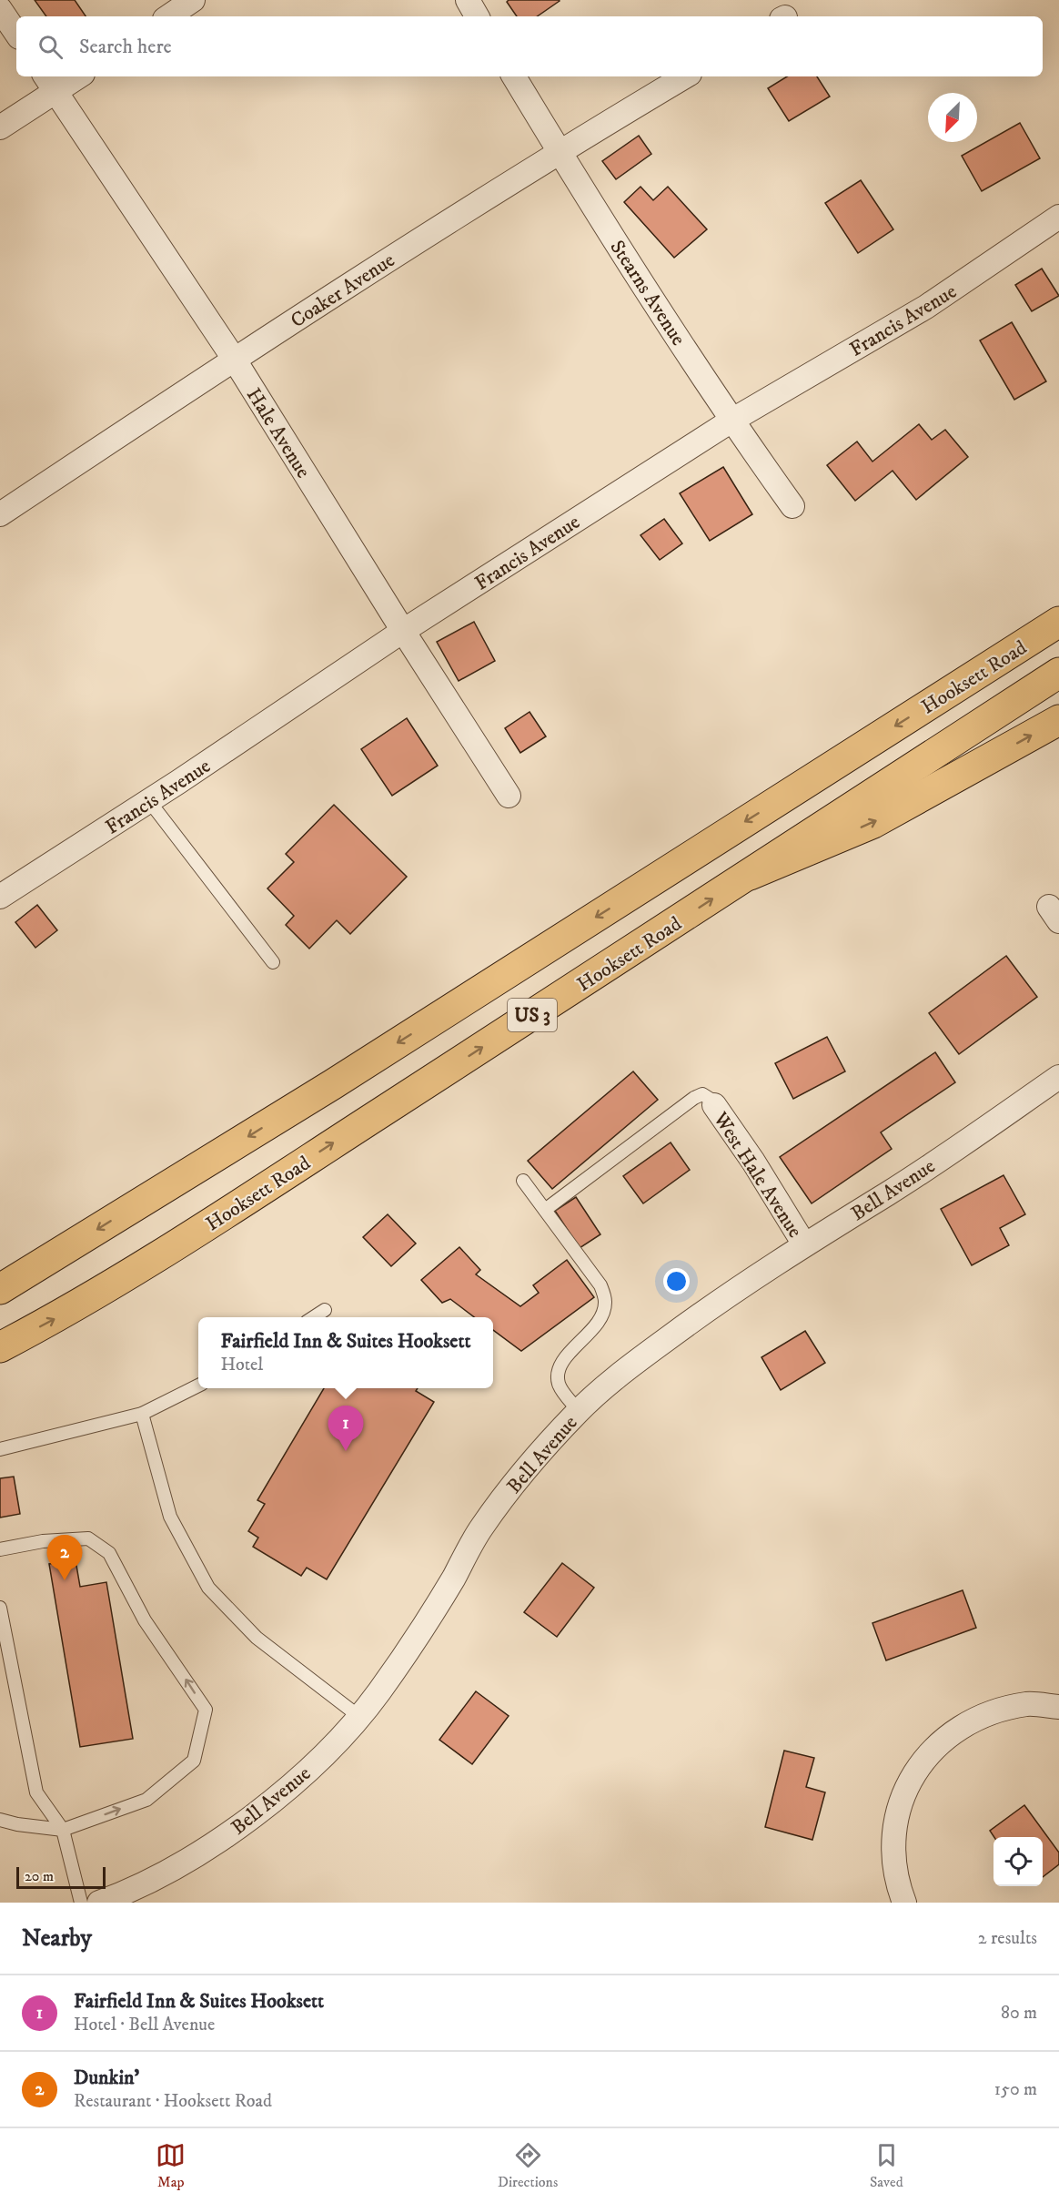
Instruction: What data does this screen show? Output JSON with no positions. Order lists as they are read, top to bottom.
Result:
{
  "streets": {
    "main road": ["Hooksett Road", "US 3"],
    "street": [
      "Coaker Avenue",
      "Stearns Avenue",
      "Francis Avenue",
      "Hale Avenue",
      "West Hale Avenue",
      "Bell Avenue"
    ]
  },
  "crossings": [
    ["Coaker Avenue", "Stearns Avenue"],
    ["Coaker Avenue", "Hale Avenue"],
    ["Stearns Avenue", "Francis Avenue"],
    ["Francis Avenue", "Hale Avenue"],
    ["West Hale Avenue", "Bell Avenue"]
  ],
  "scale_bar": "20 m",
  "north": "bottom left",
  "page": {
    "search": "Search here",
    "popup": ["Fairfield Inn & Suites Hooksett", "Hotel"],
    "pins": ["1", "2"],
    "scale": "20 m",
    "heading": ["Nearby", "2 results"],
    "list": [
      {
        "mark": "1",
        "name": "Fairfield Inn & Suites Hooksett",
        "note": "Hotel · Bell Avenue",
        "value": "80 m"
      },
      {
        "mark": "2",
        "name": "Dunkin'",
        "note": "Restaurant · Hooksett Road",
        "value": "150 m"
      }
    ],
    "nav": ["Map", "Directions", "Saved"]
  }
}
